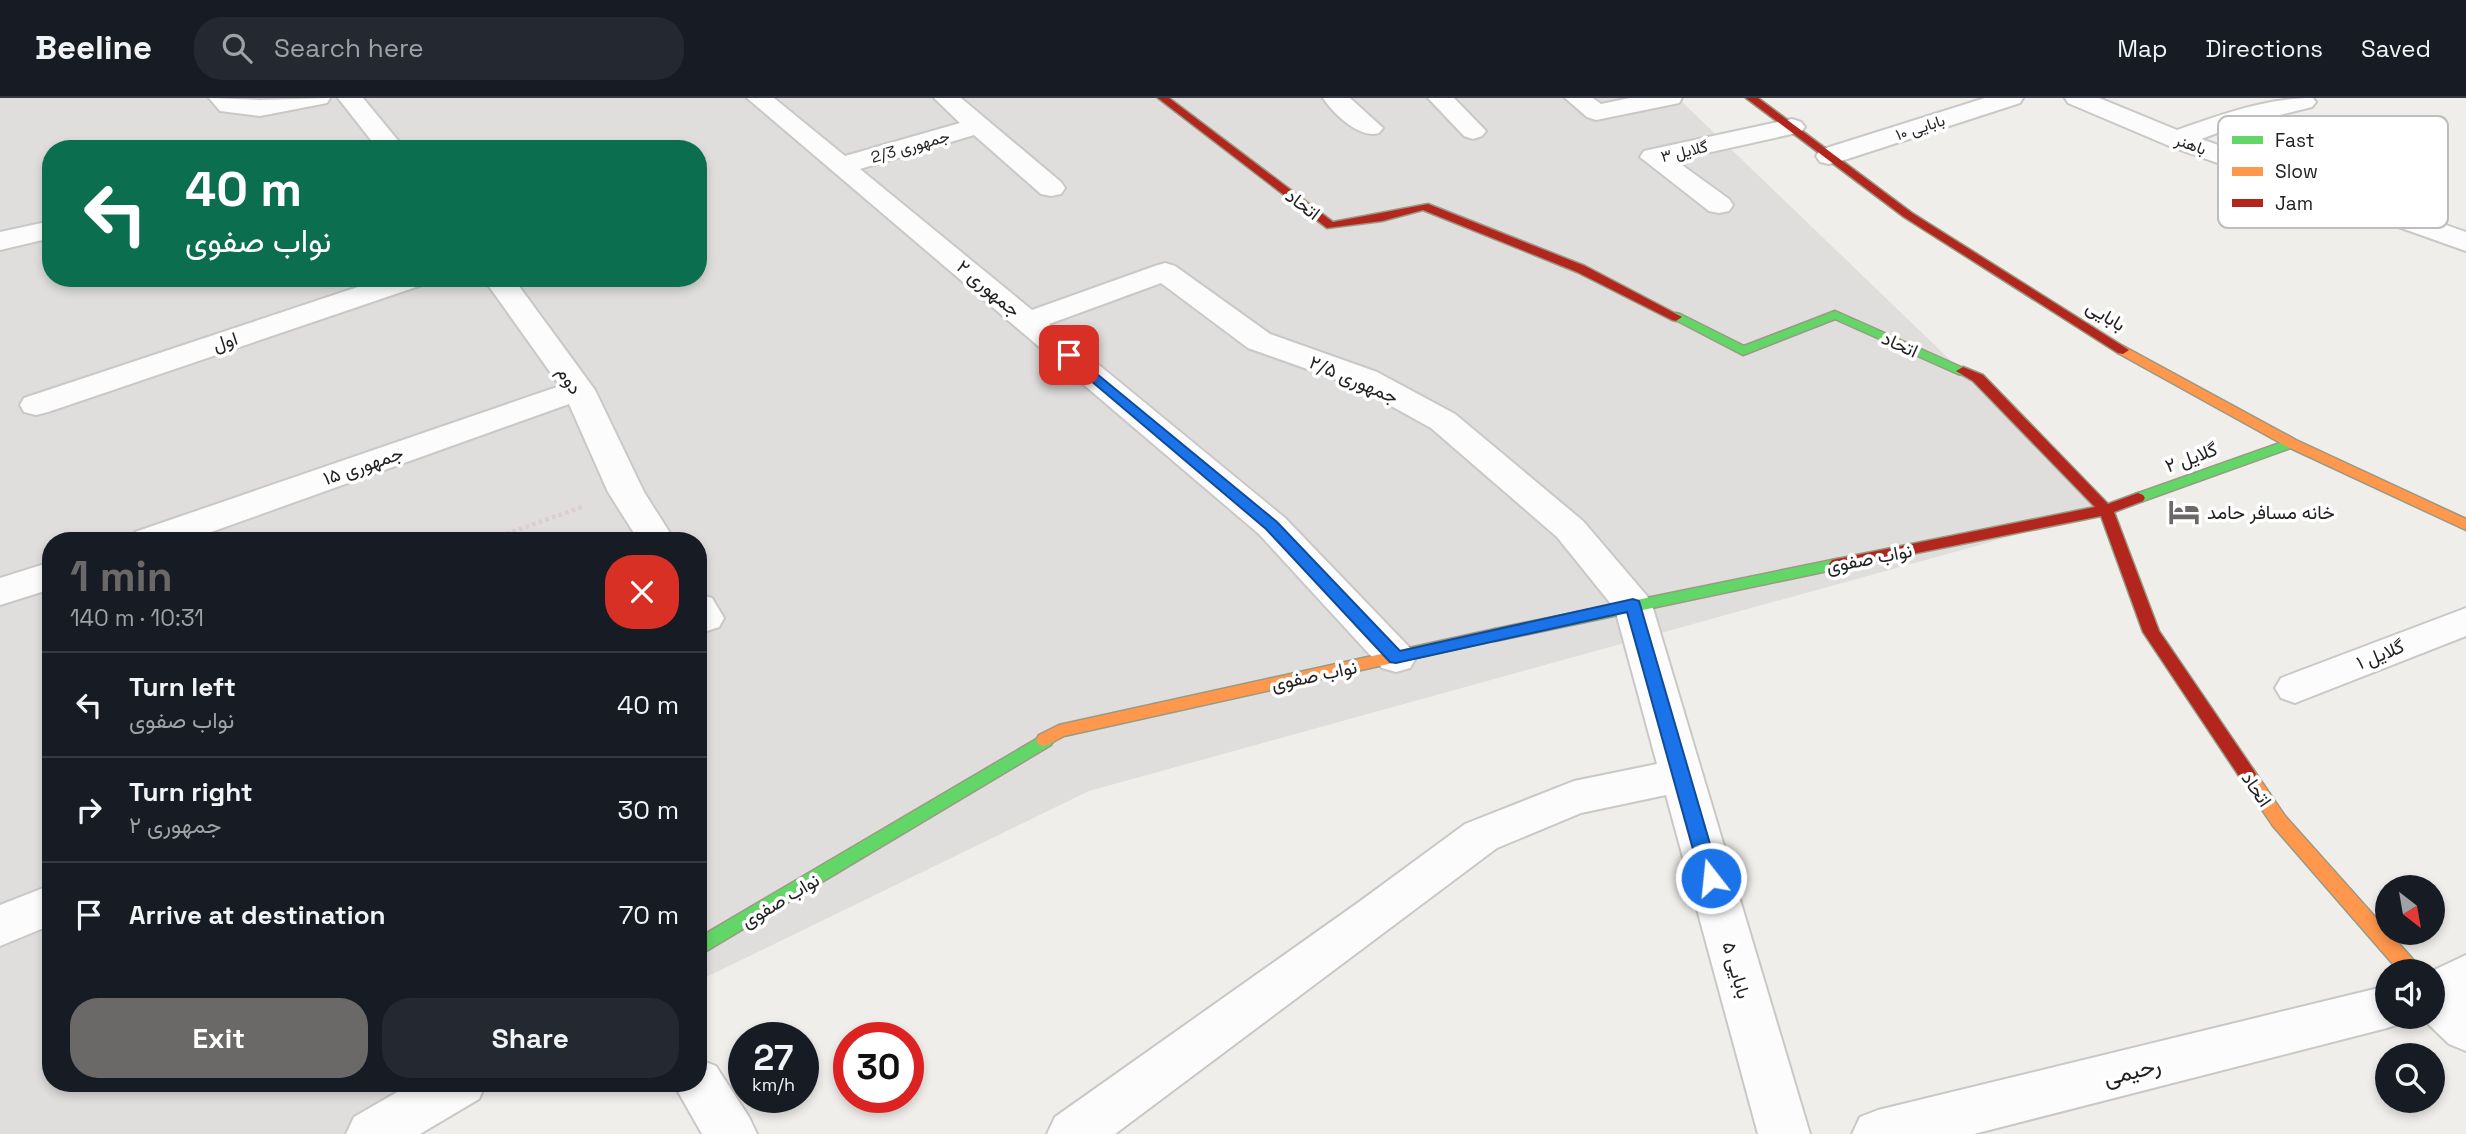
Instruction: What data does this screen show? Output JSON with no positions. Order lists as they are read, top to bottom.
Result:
{
  "streets": {
    "street": [
      "بابایی ۱۰",
      "باهنر",
      "جمهوری 2/3",
      "گلایل ۳",
      "اتحاد",
      "جمهوری ۲",
      "بابایی",
      "اول",
      "جمهوری ۲/۵",
      "دوم",
      "گلایل ۲",
      "جمهوری ۱۵",
      "نواب صفوی",
      "گلایل ۱",
      "بابایی ۵",
      "رحیمی"
    ]
  },
  "crossings": [
    ["بابایی ۱۰", "بابایی"],
    ["جمهوری 2/3", "جمهوری ۲"],
    ["گلایل ۳", "بابایی"],
    ["اتحاد", "گلایل ۲"],
    ["اتحاد", "نواب صفوی"],
    ["جمهوری ۲", "جمهوری ۲/۵"],
    ["جمهوری ۲", "نواب صفوی"],
    ["بابایی", "گلایل ۲"],
    ["جمهوری ۲/۵", "نواب صفوی"],
    ["جمهوری ۲/۵", "بابایی ۵"],
    ["دوم", "جمهوری ۱۵"],
    ["گلایل ۲", "نواب صفوی"],
    ["نواب صفوی", "بابایی ۵"]
  ],
  "places": {
    "hotel": ["خانه مسافر حامد"]
  },
  "legend": ["Fast", "Slow", "Jam"],
  "north": "bottom right",
  "page": {
    "header": "Beeline",
    "search": "Search here",
    "nav": ["Map", "Directions", "Saved"],
    "turn": ["40 m", "نواب صفوی"],
    "heading": ["1 min", "140 m · 10:31"],
    "list": [
      {
        "name": "Turn left",
        "note": "نواب صفوی",
        "value": "40 m"
      },
      {
        "name": "Turn right",
        "note": "جمهوری ۲",
        "value": "30 m"
      },
      {
        "name": "Arrive at destination",
        "value": "70 m"
      }
    ],
    "buttons": ["Exit", "Share"],
    "speed": "27 km/h",
    "limit": "30"
  }
}
